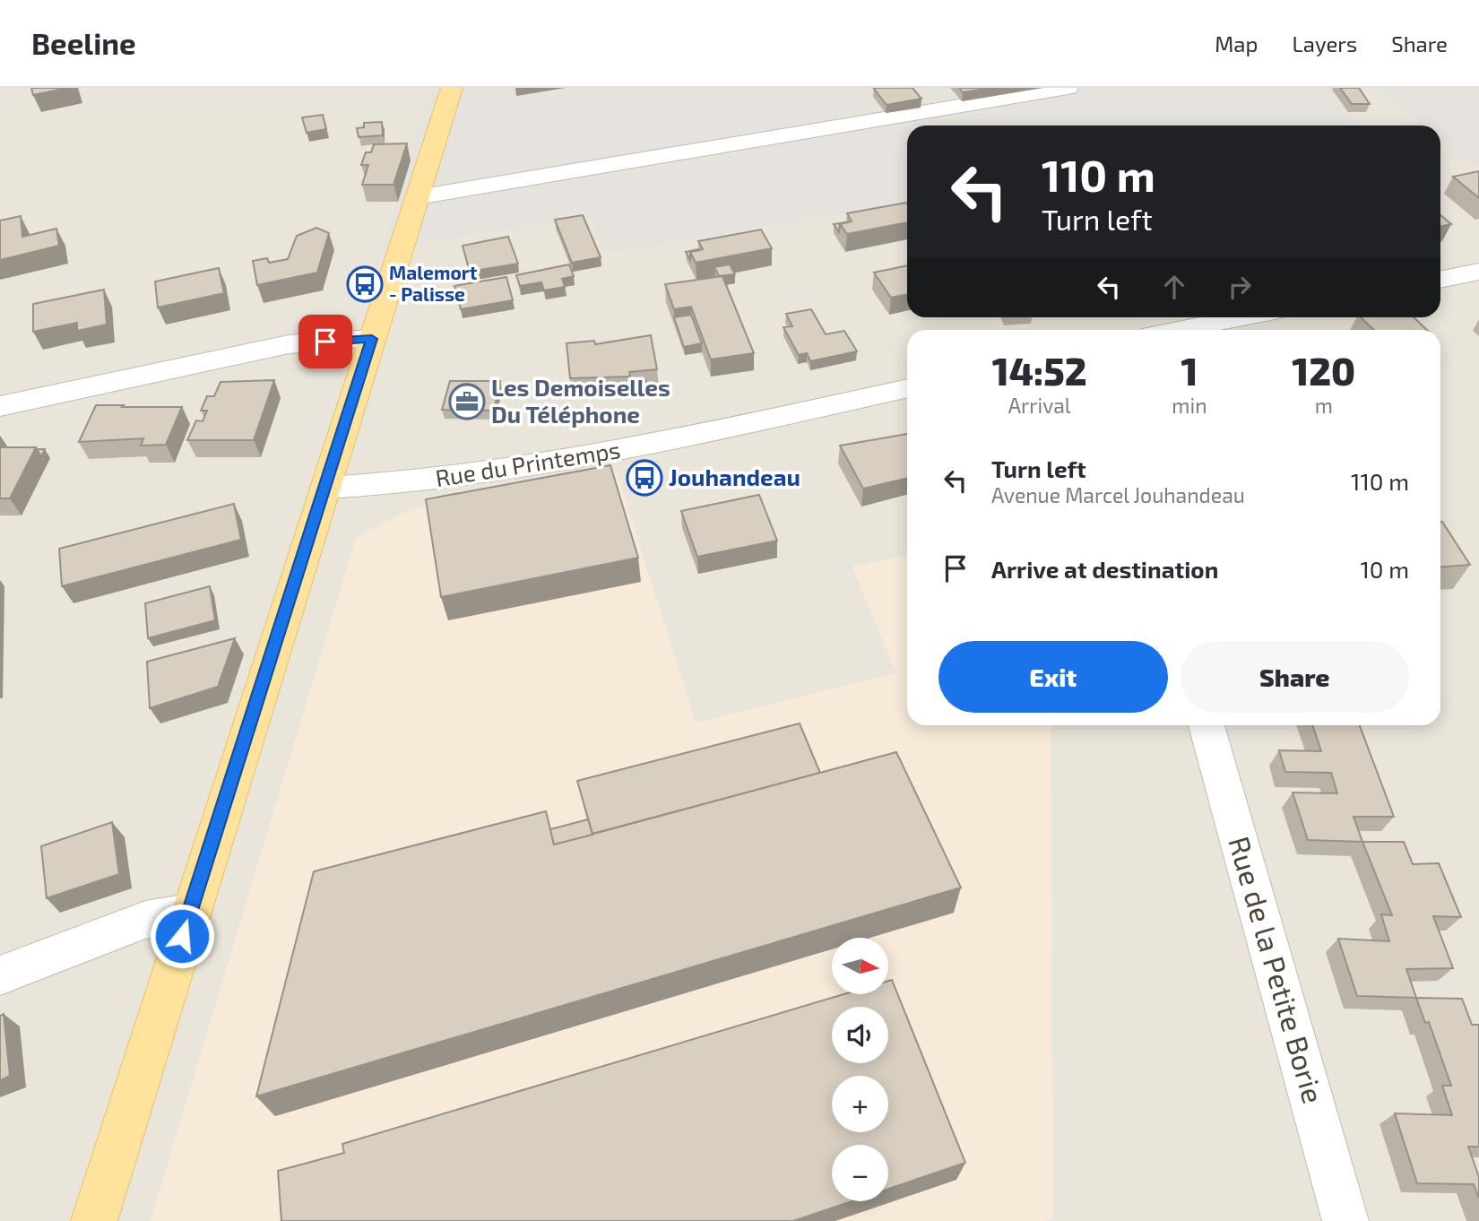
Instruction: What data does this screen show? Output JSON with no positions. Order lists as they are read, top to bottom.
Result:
{
  "streets": {
    "street": ["Rue du Printemps", "Rue de la Petite Borie"]
  },
  "places": {
    "bus stop": ["Malemort - Palisse", "Jouhandeau"],
    "office": ["Les Demoiselles Du Téléphone"]
  },
  "north": "right",
  "page": {
    "header": "Beeline",
    "nav": ["Map", "Layers", "Share"],
    "turn": ["110 m", "Turn left"],
    "eta": [
      "14:52",
      "Arrival",
      "1",
      "min",
      "120",
      "m"
    ],
    "list": [
      {
        "name": "Turn left",
        "note": "Avenue Marcel Jouhandeau",
        "value": "110 m"
      },
      {
        "name": "Arrive at destination",
        "value": "10 m"
      }
    ],
    "buttons": ["Exit", "Share"],
    "map_buttons": ["+", "−"]
  }
}
